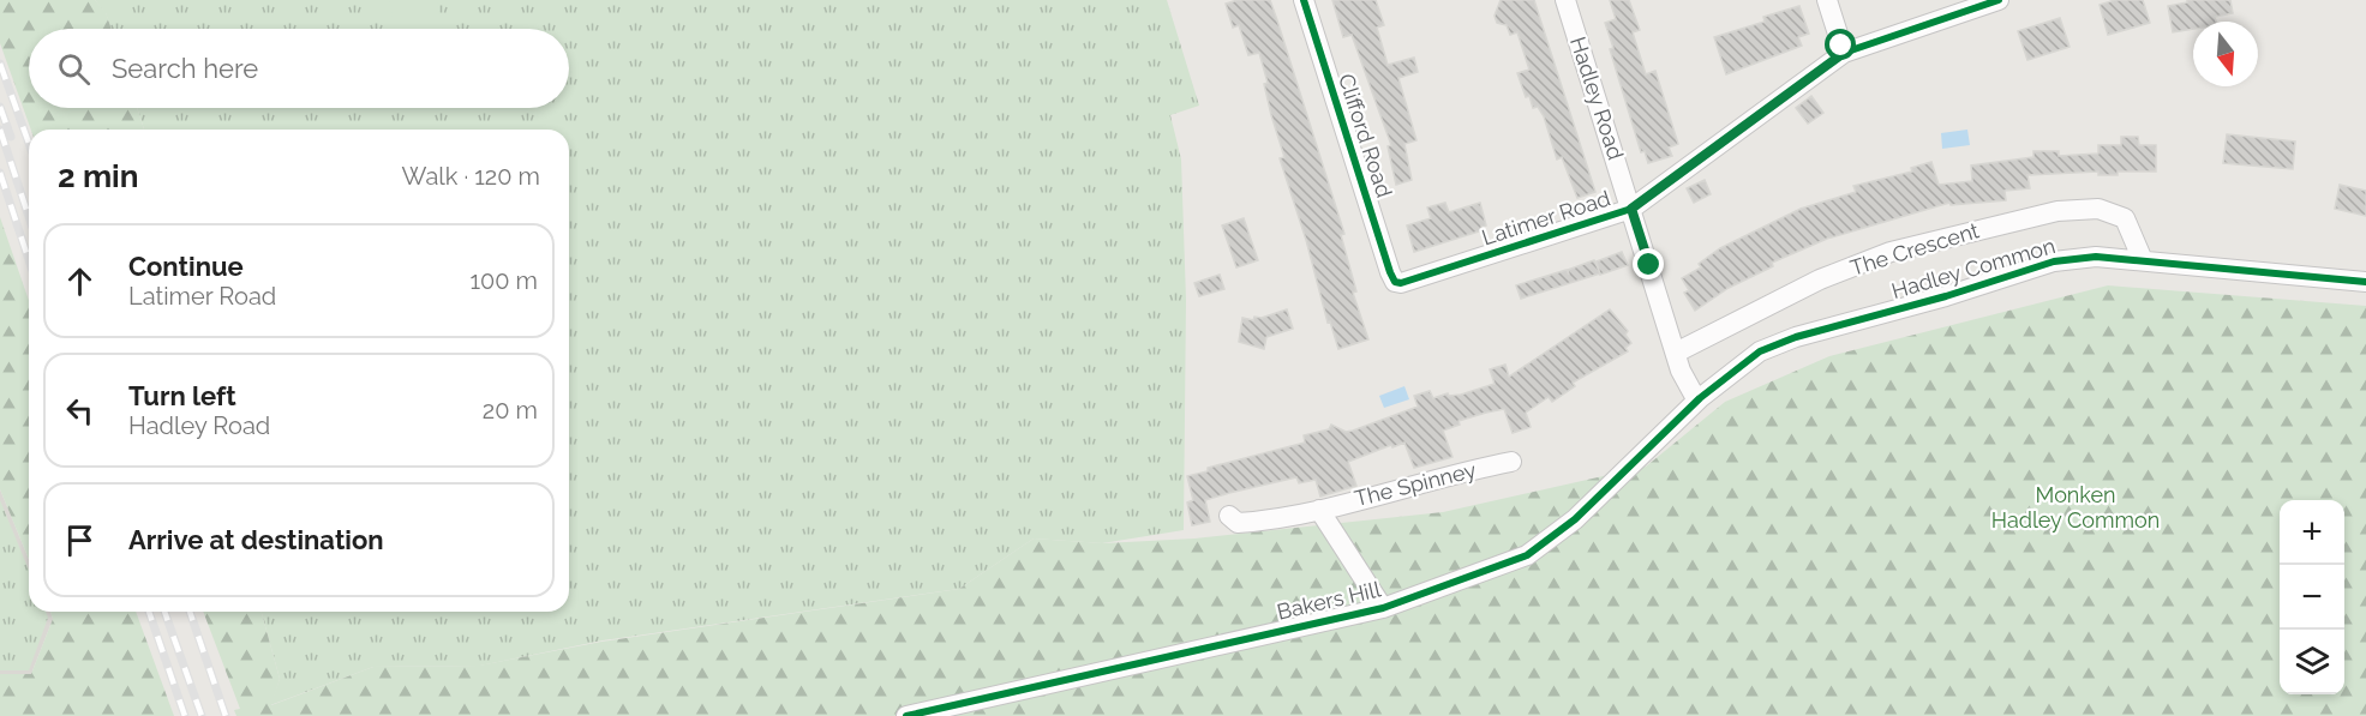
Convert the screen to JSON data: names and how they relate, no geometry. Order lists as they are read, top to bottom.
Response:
{
  "streets": {
    "street": [
      "Hadley Road",
      "Clifford Road",
      "Latimer Road",
      "The Crescent",
      "Hadley Common",
      "The Spinney",
      "Bakers Hill"
    ]
  },
  "crossings": [
    ["Hadley Road", "Latimer Road"],
    ["Hadley Road", "The Crescent"],
    ["Hadley Road", "Hadley Common"],
    ["Hadley Road", "Bakers Hill"],
    ["Clifford Road", "Latimer Road"],
    ["The Crescent", "Hadley Common"],
    ["Hadley Common", "Bakers Hill"],
    ["The Spinney", "Bakers Hill"]
  ],
  "parks": ["Monken Hadley Common"],
  "north": "bottom",
  "page": {
    "search": "Search here",
    "heading": ["2 min", "Walk · 120 m"],
    "list": [
      ["Continue", "Latimer Road", "100 m"],
      ["Turn left", "Hadley Road", "20 m"],
      "Arrive at destination"
    ],
    "map_buttons": ["+", "−"]
  }
}
